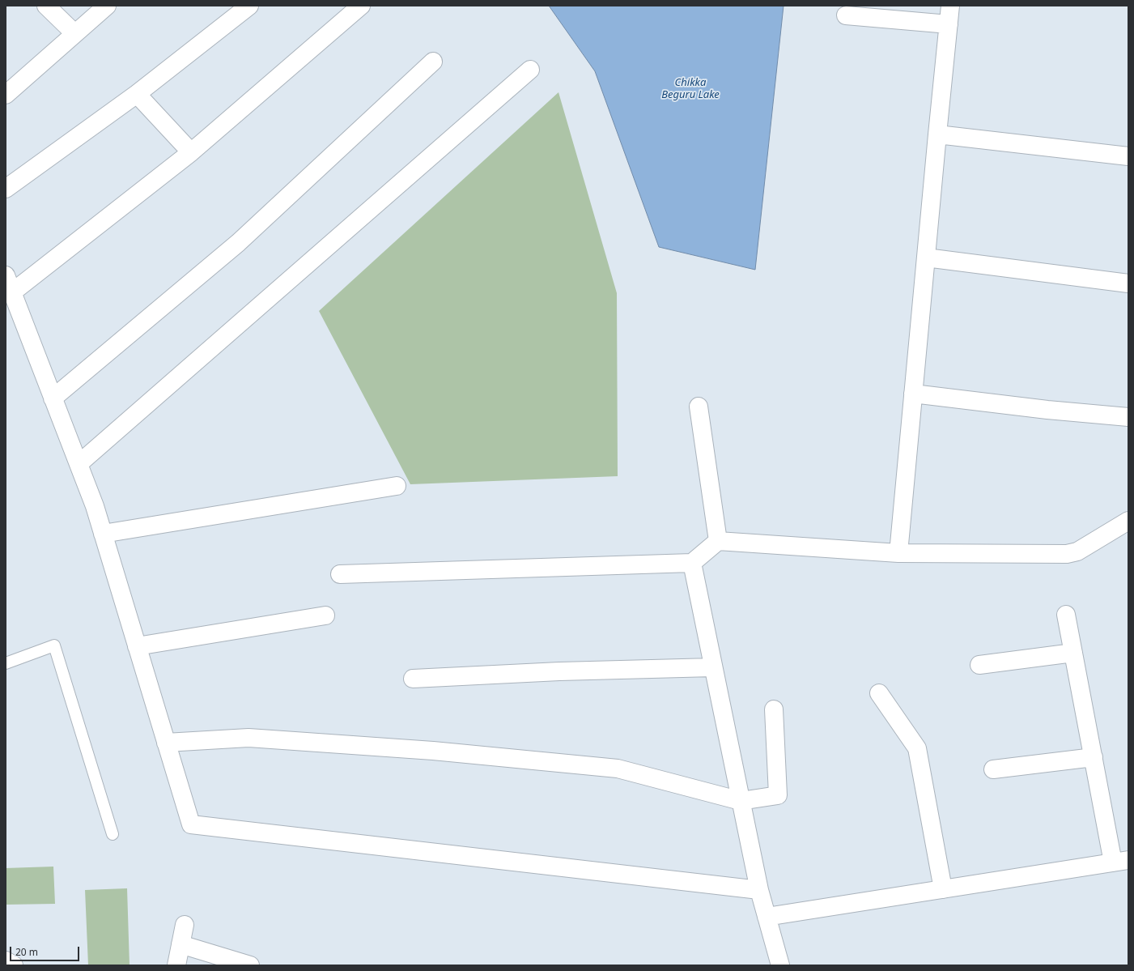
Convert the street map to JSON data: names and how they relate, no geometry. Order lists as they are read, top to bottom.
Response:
{
  "water": ["Chikka Beguru Lake"],
  "scale_bar": "20 m"
}
